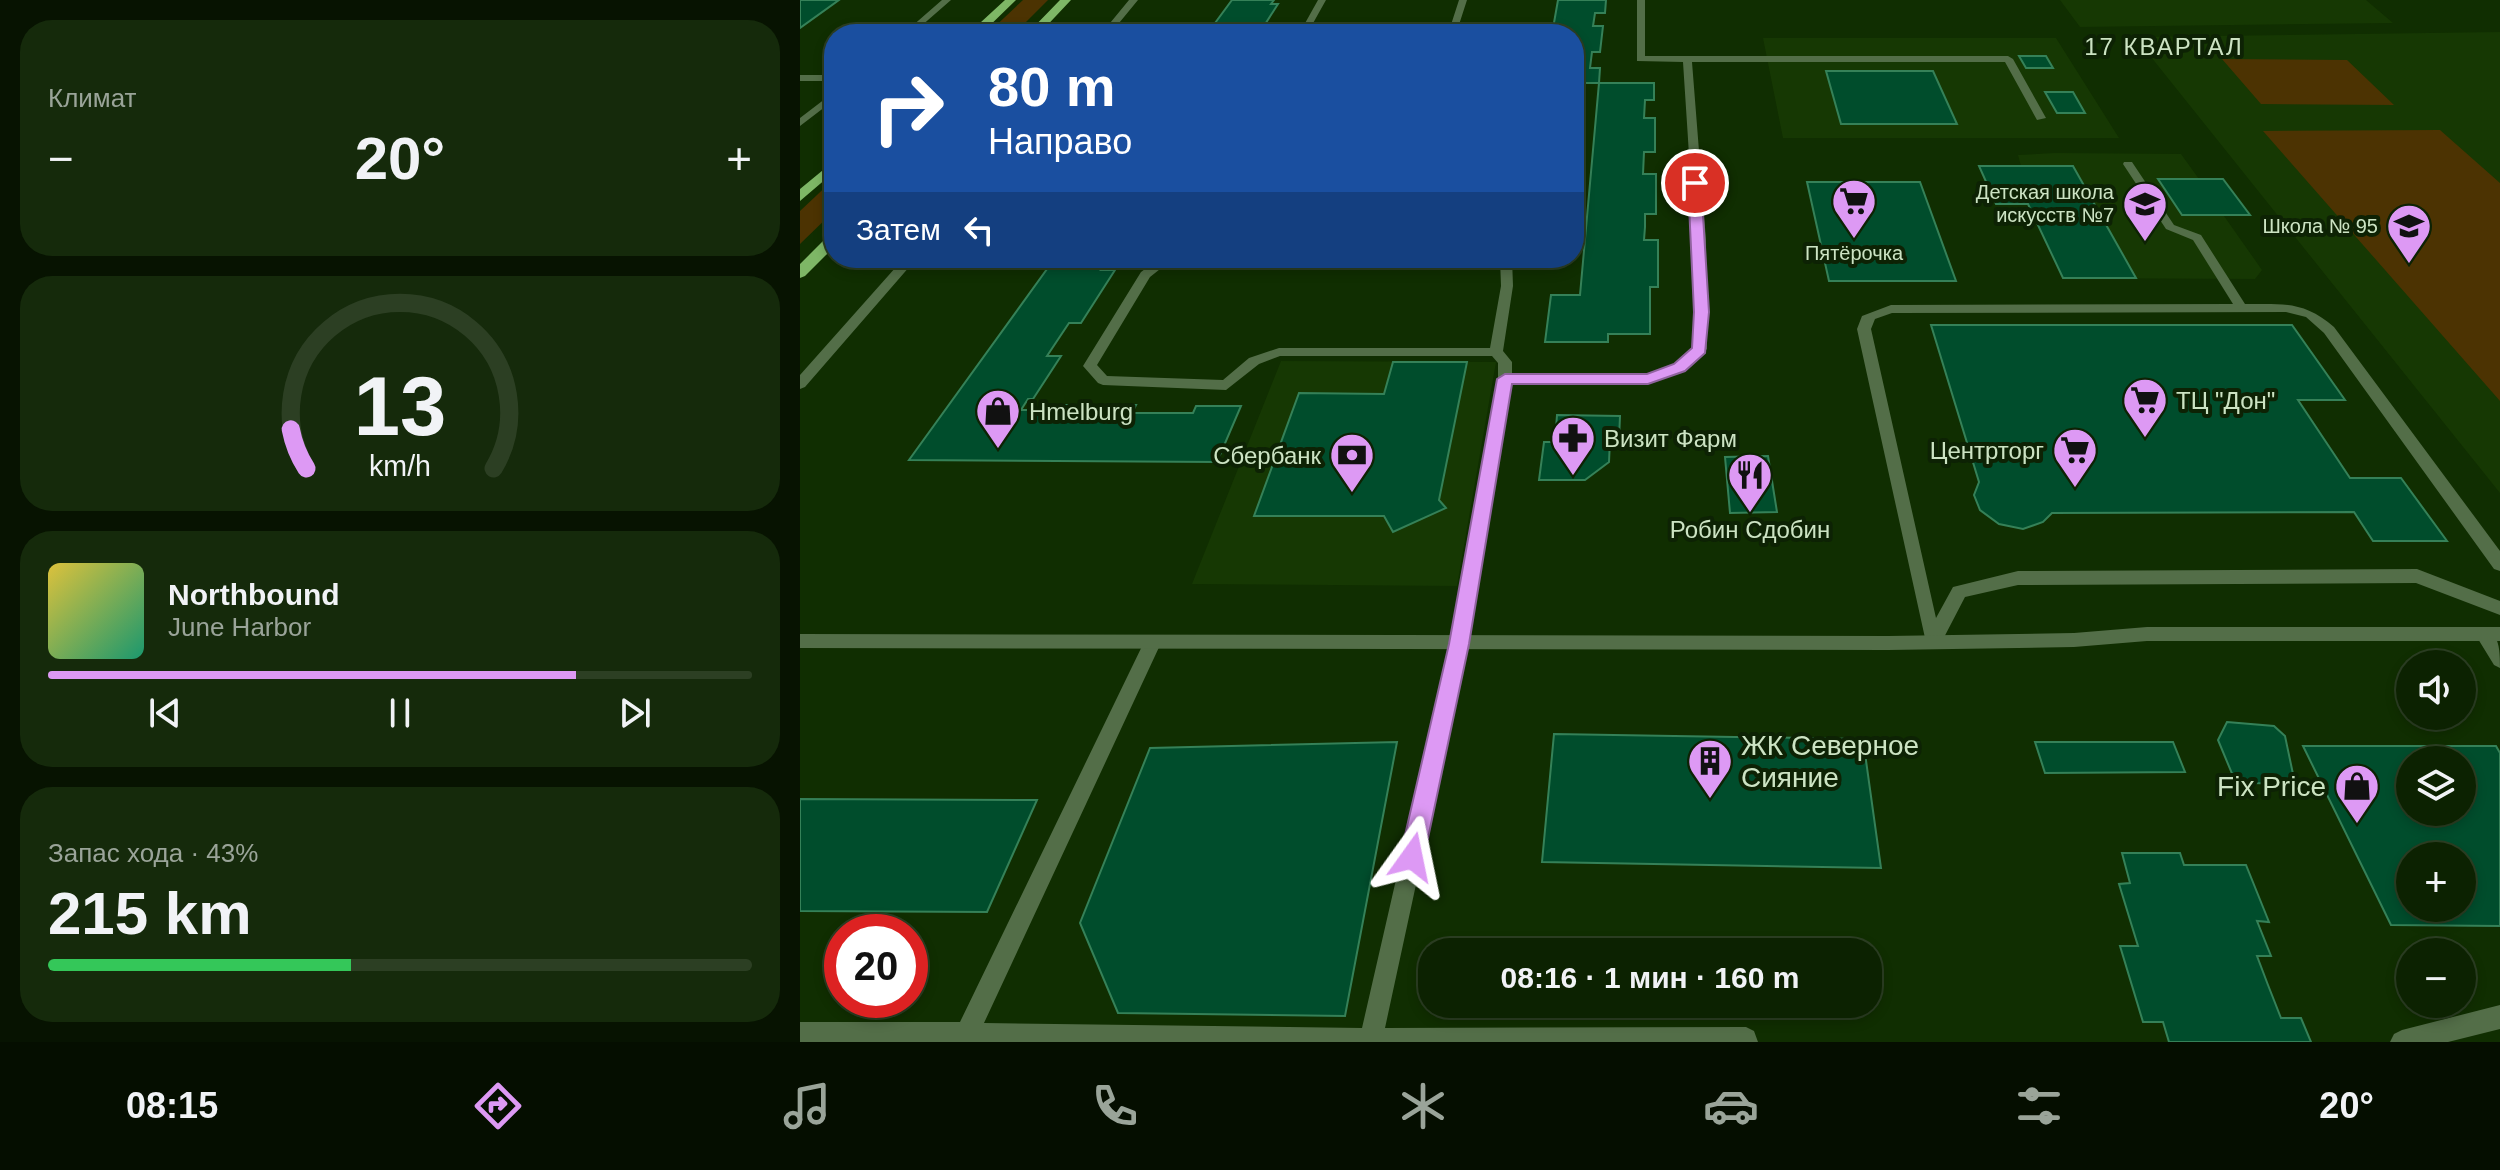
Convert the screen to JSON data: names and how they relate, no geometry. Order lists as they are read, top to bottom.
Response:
{
  "districts": ["17 КВАРТАЛ"],
  "places": {
    "supermarket": ["Пятёрочка", "ТЦ \"Дон\"", "Центрторг"],
    "school or university": ["Детская школа искусств №7", "Школа № 95"],
    "shop": ["Hmelburg", "Fix Price"],
    "pharmacy": ["Визит Фарм"],
    "bank": ["Сбербанк"],
    "restaurant": ["Робин Сдобин"],
    "building": ["ЖК Северное Сияние"]
  },
  "page": {
    "tile": [
      "Климат",
      ["Запас хода · 43%", "215 km"]
    ],
    "turn": ["80 m", "Направо"],
    "heat": ["−", "20°", "+"],
    "then": "Затем",
    "song": ["Northbound", "June Harbor"],
    "map_buttons": ["+", "−"],
    "limit": "20",
    "trip": "08:16 · 1 мин · 160 m",
    "tabs": ["08:15", "20°"],
    "gauge": ["13", "km/h"]
  }
}
